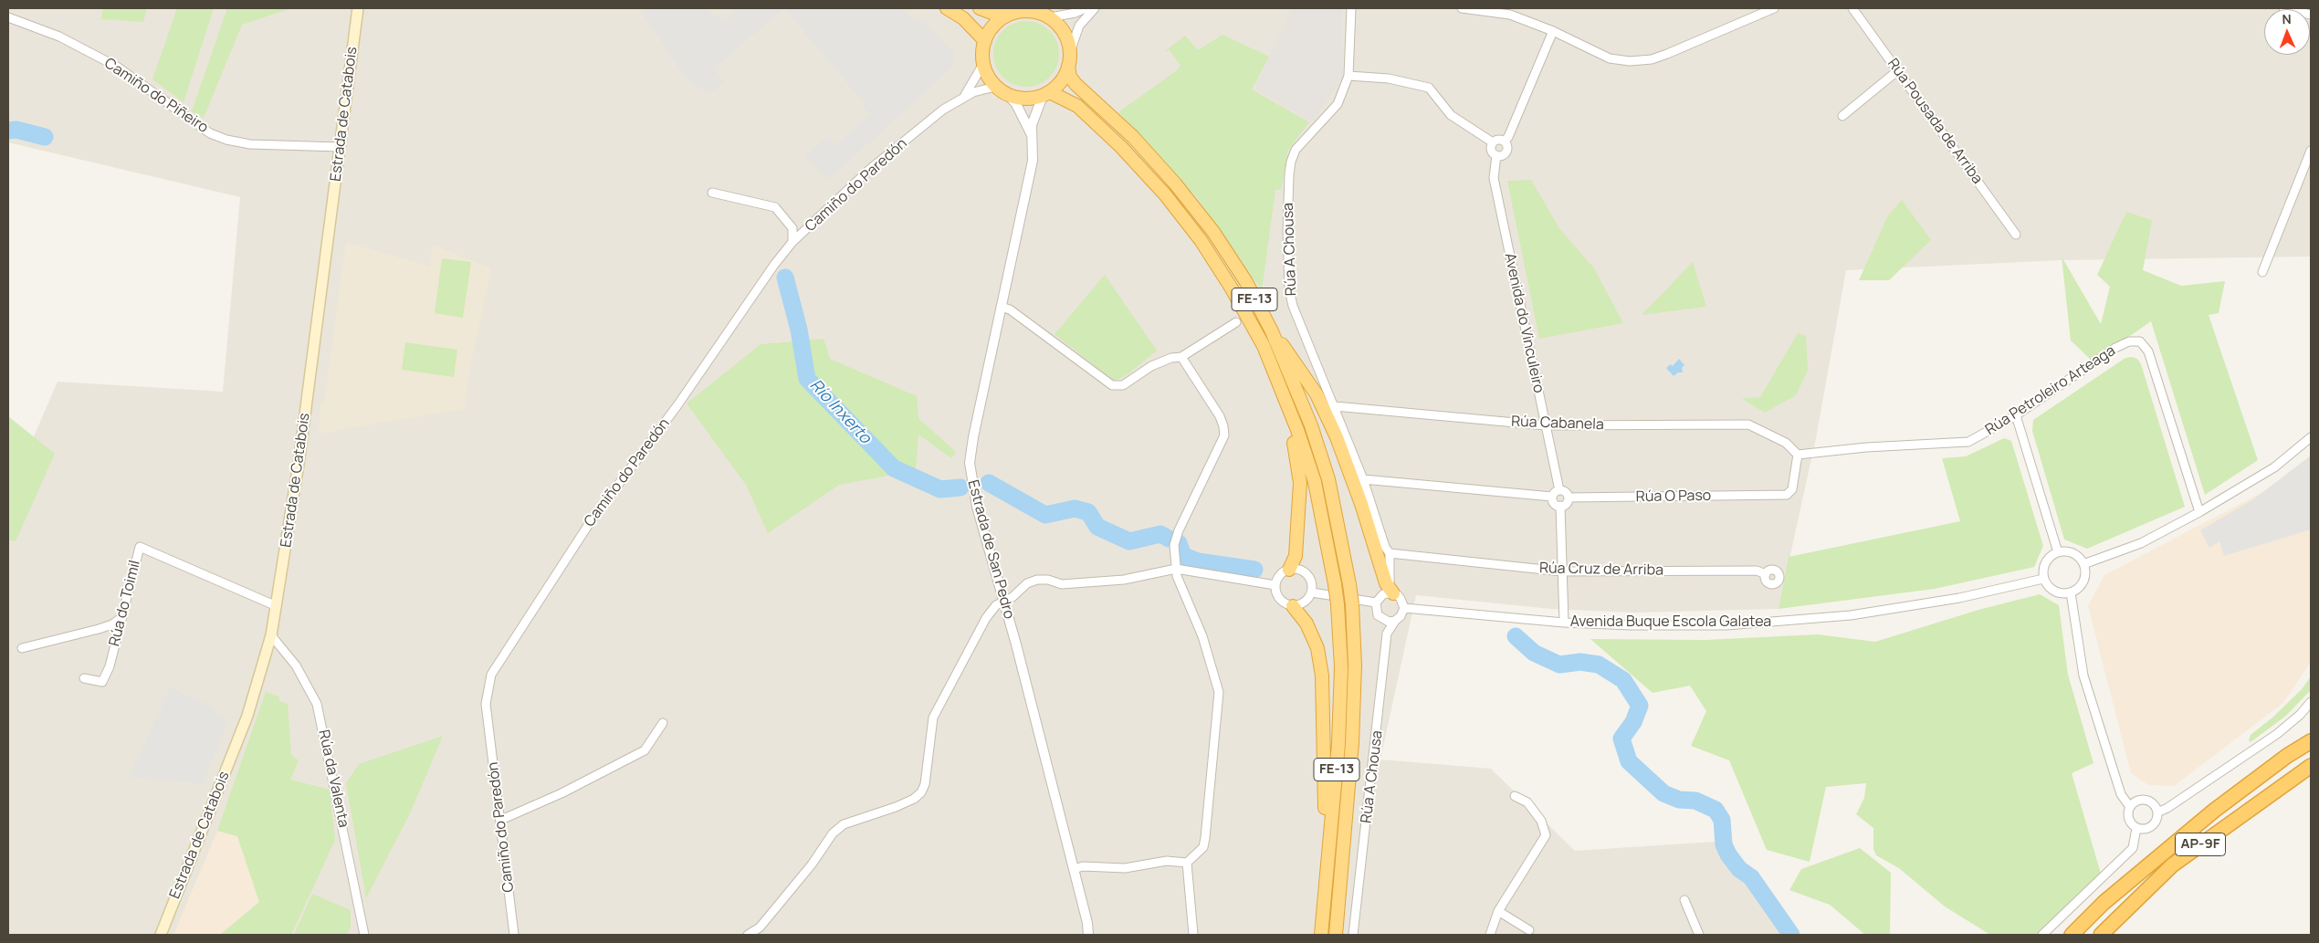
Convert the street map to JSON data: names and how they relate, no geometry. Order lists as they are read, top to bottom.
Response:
{
  "streets": {
    "highway": ["FE-13", "AP-9F"],
    "main road": ["Estrada de Catabois"],
    "street": [
      "Camiño do Piñeiro",
      "Rúa Pousada de Arriba",
      "Camiño do Paredón",
      "Rúa A Chousa",
      "Avenida do Vinculeiro",
      "Rúa Petroleiro Arteaga",
      "Rúa Cabanela",
      "Rúa O Paso",
      "Estrada de San Pedro",
      "Rúa Cruz de Arriba",
      "Rúa do Toimil",
      "Avenida Buque Escola Galatea",
      "Rúa da Valenta"
    ]
  },
  "crossings": [
    ["Camiño do Piñeiro", "Estrada de Catabois"],
    ["Estrada de Catabois", "Rúa do Toimil"],
    ["Estrada de Catabois", "Rúa da Valenta"],
    ["Rúa A Chousa", "Rúa Cabanela"],
    ["Rúa A Chousa", "Rúa Cruz de Arriba"],
    ["Rúa A Chousa", "Avenida Buque Escola Galatea"],
    ["Avenida do Vinculeiro", "Rúa Cabanela"],
    ["Avenida do Vinculeiro", "Rúa O Paso"],
    ["Rúa Petroleiro Arteaga", "Rúa Cabanela"],
    ["Rúa Petroleiro Arteaga", "Rúa O Paso"],
    ["Rúa Cabanela", "Rúa O Paso"]
  ],
  "water": ["Río Inxerto"],
  "north": "top"
}
